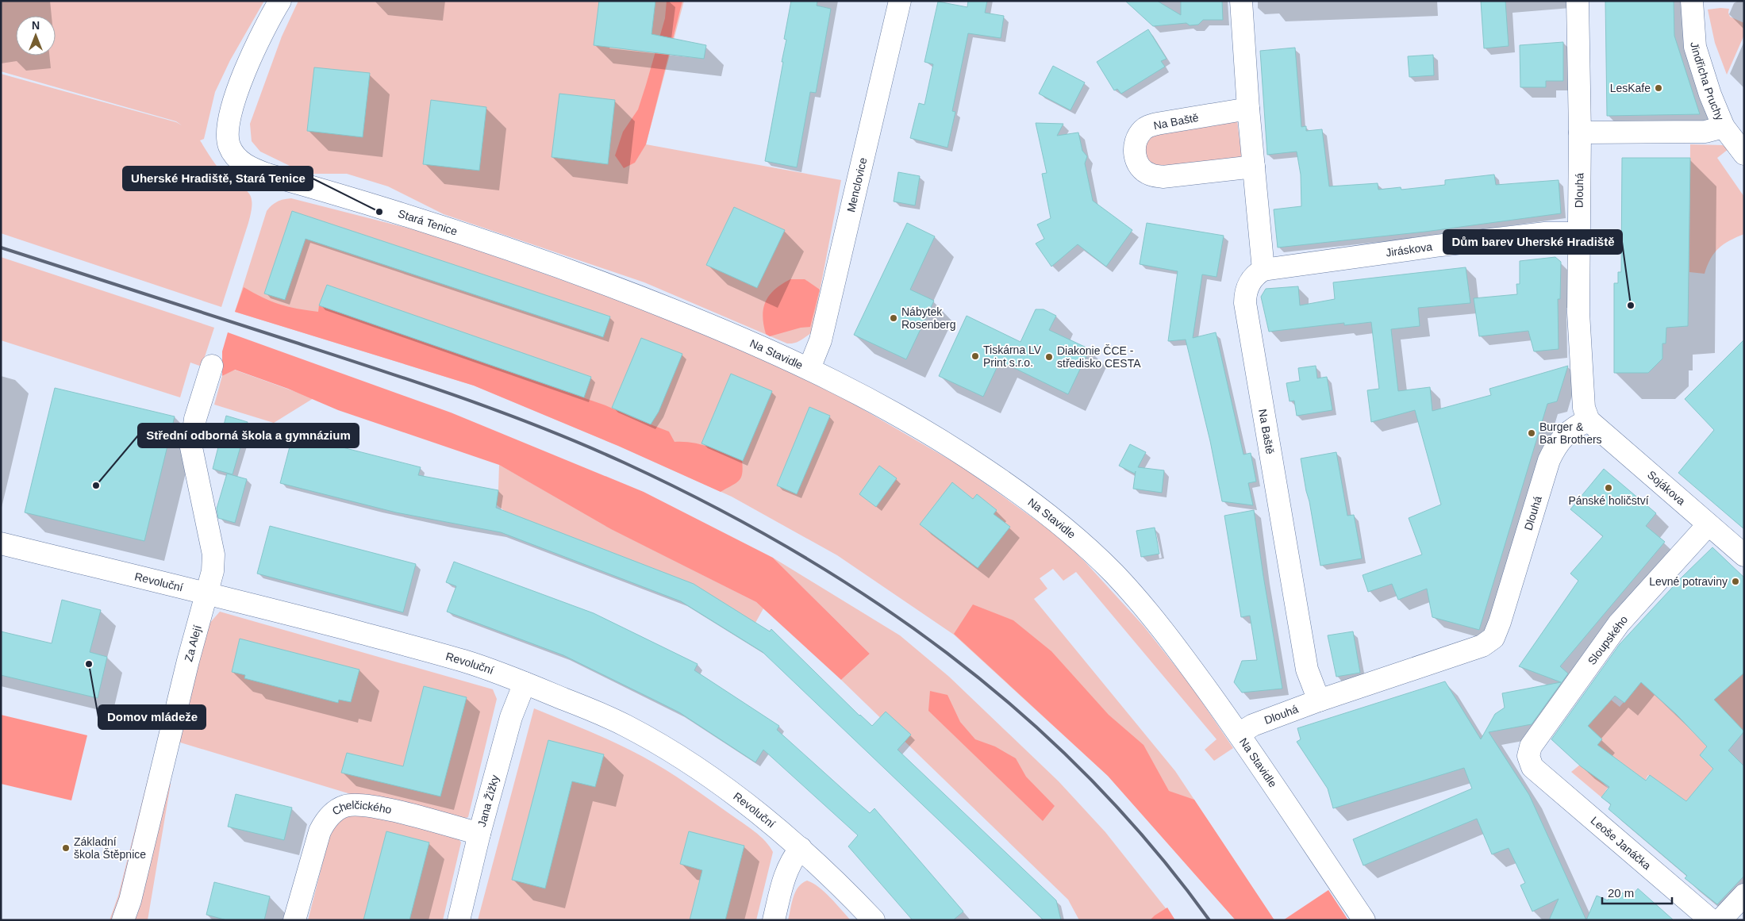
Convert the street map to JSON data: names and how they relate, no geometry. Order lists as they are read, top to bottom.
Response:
{
  "streets": {
    "street": [
      "Jindřicha Pruchy",
      "Na Baště",
      "Menclovice",
      "Dlouhá",
      "Stará Tenice",
      "Jiráskova",
      "Na Stavidle",
      "Sojákova",
      "Revoluční",
      "Sloupského",
      "Za Alejí",
      "Jana Žižky",
      "Chelčického",
      "Leoše Janáčka"
    ]
  },
  "crossings": [
    ["Na Baště", "Dlouhá"],
    ["Na Baště", "Jiráskova"],
    ["Menclovice", "Na Stavidle"],
    ["Dlouhá", "Jiráskova"],
    ["Dlouhá", "Na Stavidle"],
    ["Dlouhá", "Sojákova"],
    ["Stará Tenice", "Na Stavidle"],
    ["Sojákova", "Sloupského"],
    ["Revoluční", "Za Alejí"],
    ["Revoluční", "Jana Žižky"],
    ["Sloupského", "Leoše Janáčka"],
    ["Jana Žižky", "Chelčického"]
  ],
  "places": [
    "LesKafe",
    "Uherské Hradiště, Stará Tenice",
    "Dům barev Uherské Hradiště",
    "Nábytek Rosenberg",
    "Tiskárna LV Print s.r.o.",
    "Diakonie ČCE - středisko CESTA",
    "Burger & Bar Brothers",
    "Střední odborná škola a gymnázium",
    "Pánské holičství",
    "Levné potraviny",
    "Domov mládeže",
    "Základní škola Štěpnice"
  ],
  "scale_bar": "20 m",
  "north": "top"
}
